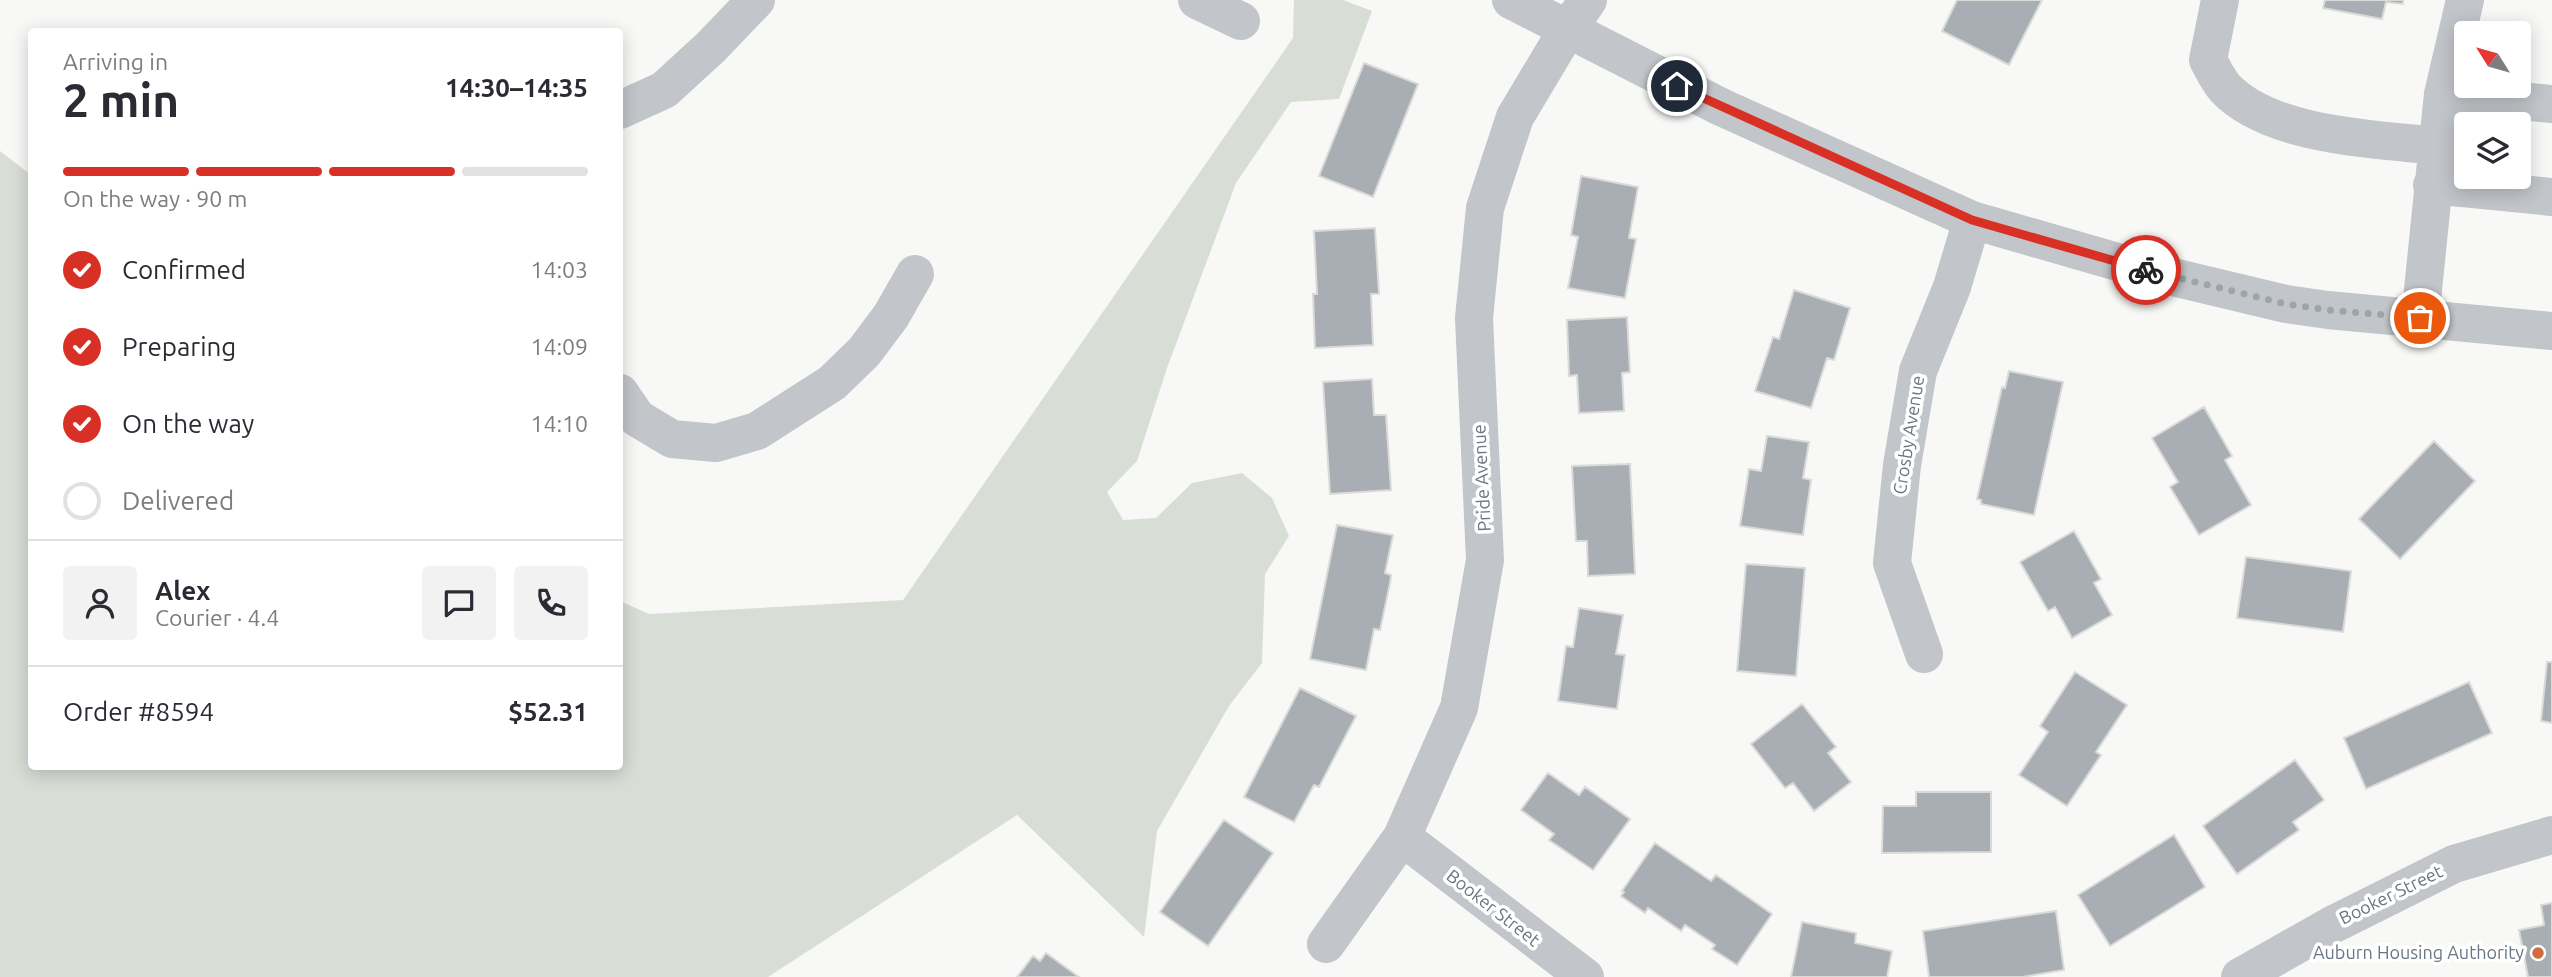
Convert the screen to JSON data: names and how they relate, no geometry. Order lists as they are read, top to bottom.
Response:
{
  "streets": {
    "street": ["Crosby Avenue", "Pride Avenue", "Booker Street"]
  },
  "crossings": [
    ["Pride Avenue", "Booker Street"]
  ],
  "places": ["Auburn Housing Authority"],
  "north": "top left",
  "page": {
    "heading": ["2 min", "Arriving in", "14:30–14:35"],
    "panel": [
      "Alex",
      "Courier · 4.4",
      "Order #8594",
      "$52.31"
    ],
    "bar": "On the way · 90 m",
    "list": [
      ["Confirmed", "14:03"],
      ["Preparing", "14:09"],
      ["On the way", "14:10"],
      "Delivered"
    ]
  }
}
